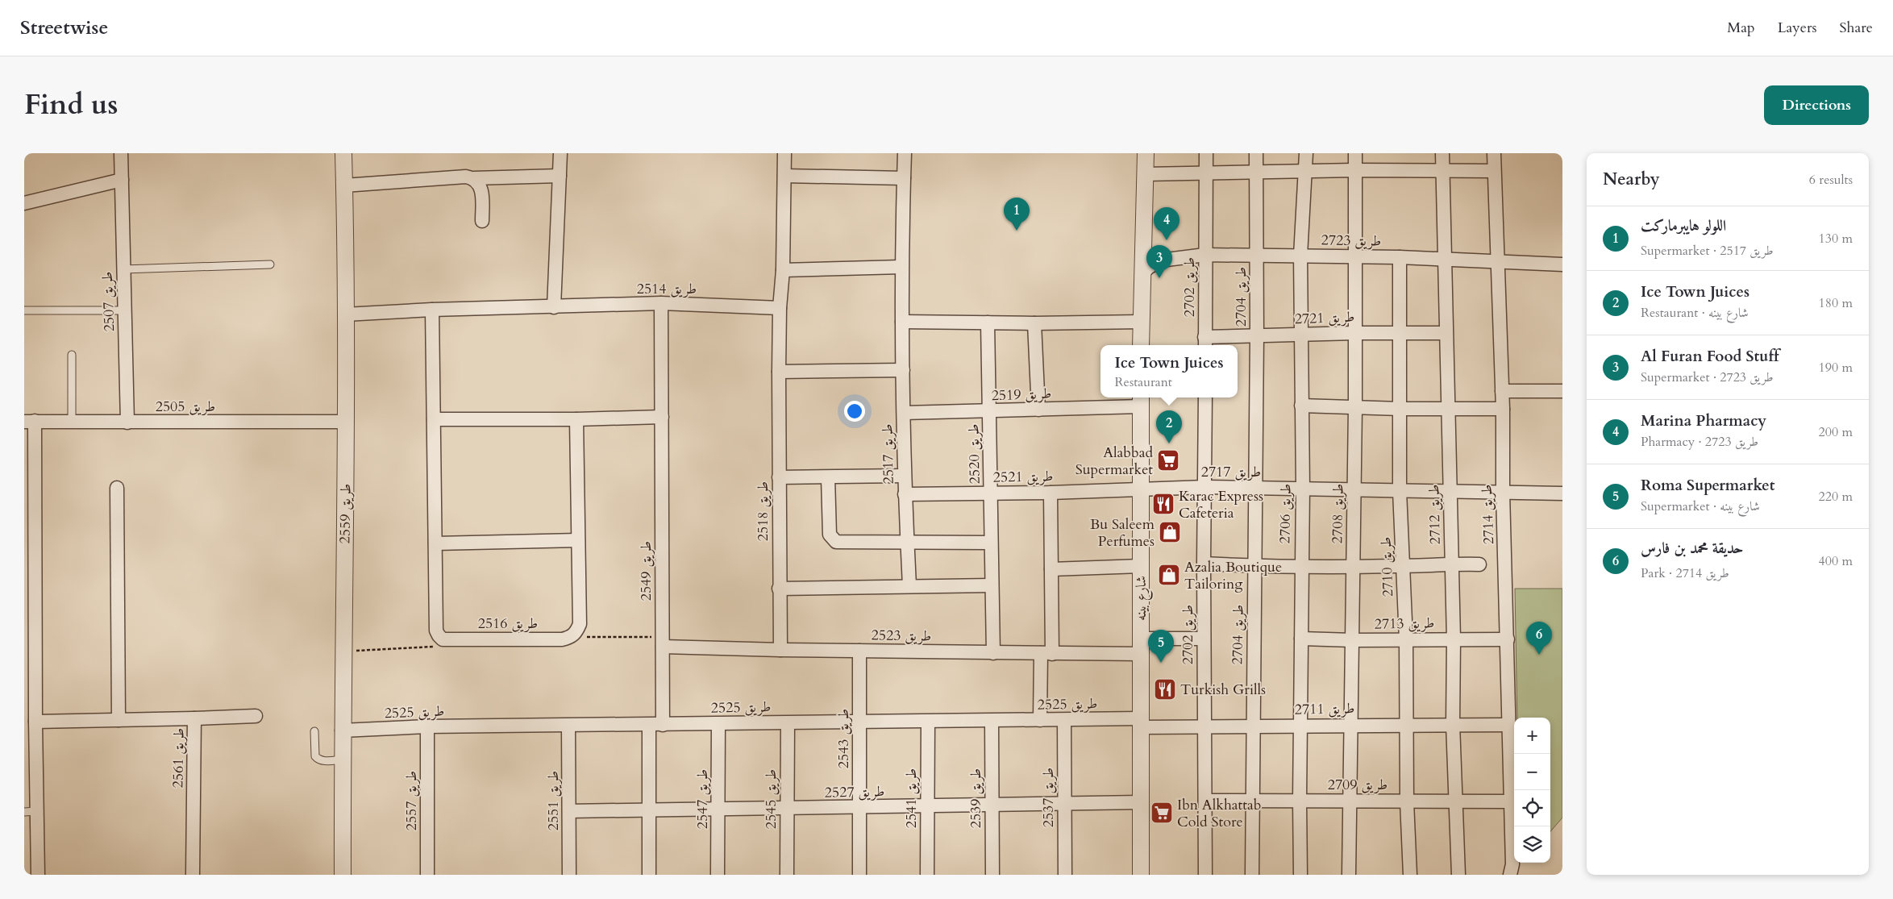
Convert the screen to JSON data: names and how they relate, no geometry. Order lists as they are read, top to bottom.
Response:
{
  "streets": {
    "street": [
      "طريق 2723",
      "طريق 2702",
      "طريق 2514",
      "طريق 2704",
      "طريق 2507",
      "طريق 2721",
      "طريق 2519",
      "طريق 2505",
      "طريق 2517",
      "طريق 2520",
      "طريق 2717",
      "طريق 2521",
      "طريق 2518",
      "طريق 2559",
      "طريق 2706",
      "طريق 2708",
      "طريق 2712",
      "طريق 2714",
      "طريق 2710",
      "طريق 2549",
      "شارع بينه",
      "طريق 2516",
      "طريق 2713",
      "طريق 2523",
      "طريق 2525",
      "طريق 2711",
      "طريق 2543",
      "طريق 2561",
      "طريق 2709",
      "طريق 2527",
      "طريق 2537",
      "طريق 2541",
      "طريق 2539",
      "طريق 2547",
      "طريق 2545",
      "طريق 2557",
      "طريق 2551"
    ]
  },
  "crossings": [
    ["طريق 2723", "طريق 2702"],
    ["طريق 2723", "طريق 2704"],
    ["طريق 2723", "طريق 2706"],
    ["طريق 2723", "طريق 2708"],
    ["طريق 2723", "طريق 2712"],
    ["طريق 2723", "طريق 2714"],
    ["طريق 2723", "طريق 2710"],
    ["طريق 2702", "طريق 2721"],
    ["طريق 2702", "طريق 2717"],
    ["طريق 2702", "طريق 2711"],
    ["طريق 2702", "طريق 2709"],
    ["طريق 2514", "طريق 2518"],
    ["طريق 2514", "طريق 2559"],
    ["طريق 2514", "طريق 2549"],
    ["طريق 2704", "طريق 2721"],
    ["طريق 2704", "طريق 2717"],
    ["طريق 2704", "طريق 2711"],
    ["طريق 2704", "طريق 2709"],
    ["طريق 2507", "طريق 2505"],
    ["طريق 2721", "طريق 2706"],
    ["طريق 2721", "طريق 2708"],
    ["طريق 2721", "طريق 2712"],
    ["طريق 2721", "طريق 2710"],
    ["طريق 2519", "طريق 2517"],
    ["طريق 2519", "طريق 2520"],
    ["طريق 2519", "شارع بينه"],
    ["طريق 2505", "طريق 2559"],
    ["طريق 2517", "طريق 2521"],
    ["طريق 2520", "طريق 2521"],
    ["طريق 2520", "طريق 2523"],
    ["طريق 2717", "طريق 2521"],
    ["طريق 2717", "طريق 2706"],
    ["طريق 2717", "طريق 2708"],
    ["طريق 2717", "طريق 2712"],
    ["طريق 2717", "طريق 2714"],
    ["طريق 2717", "طريق 2710"],
    ["طريق 2717", "شارع بينه"],
    ["طريق 2521", "شارع بينه"],
    ["طريق 2518", "طريق 2523"],
    ["طريق 2559", "طريق 2525"],
    ["طريق 2706", "طريق 2713"],
    ["طريق 2706", "طريق 2711"],
    ["طريق 2706", "طريق 2709"],
    ["طريق 2708", "طريق 2713"],
    ["طريق 2708", "طريق 2711"],
    ["طريق 2708", "طريق 2709"],
    ["طريق 2712", "طريق 2713"],
    ["طريق 2712", "طريق 2711"],
    ["طريق 2712", "طريق 2709"],
    ["طريق 2714", "طريق 2713"],
    ["طريق 2714", "طريق 2711"],
    ["طريق 2714", "طريق 2709"],
    ["طريق 2710", "طريق 2713"],
    ["طريق 2710", "طريق 2711"],
    ["طريق 2710", "طريق 2709"],
    ["طريق 2549", "طريق 2523"],
    ["طريق 2549", "طريق 2525"],
    ["شارع بينه", "طريق 2523"],
    ["شارع بينه", "طريق 2525"],
    ["شارع بينه", "طريق 2711"],
    ["شارع بينه", "طريق 2527"],
    ["طريق 2523", "طريق 2543"],
    ["طريق 2525", "طريق 2711"],
    ["طريق 2525", "طريق 2543"],
    ["طريق 2525", "طريق 2537"],
    ["طريق 2525", "طريق 2541"],
    ["طريق 2525", "طريق 2539"],
    ["طريق 2525", "طريق 2547"],
    ["طريق 2525", "طريق 2545"],
    ["طريق 2525", "طريق 2557"],
    ["طريق 2525", "طريق 2551"],
    ["طريق 2543", "طريق 2527"],
    ["طريق 2527", "طريق 2537"],
    ["طريق 2527", "طريق 2541"],
    ["طريق 2527", "طريق 2539"],
    ["طريق 2527", "طريق 2547"],
    ["طريق 2527", "طريق 2545"],
    ["طريق 2527", "طريق 2551"]
  ],
  "places": {
    "supermarket": ["Alabbad Supermarket", "Ibn Alkhattab Cold Store"],
    "restaurant": ["Karac Express Cafeteria", "Turkish Grills"],
    "shop": ["Bu Saleem Perfumes", "Azalia Boutique Tailoring"]
  },
  "page": {
    "header": "Streetwise",
    "nav": ["Map", "Layers", "Share"],
    "title": "Find us",
    "buttons": "Directions",
    "heading": ["Nearby", "6 results"],
    "pins": [
      "1",
      "4",
      "3",
      "2",
      "6",
      "5"
    ],
    "list": [
      {
        "mark": "1",
        "name": "اللولو هايبرماركت",
        "note": "Supermarket · طريق 2517",
        "value": "130 m"
      },
      {
        "mark": "2",
        "name": "Ice Town Juices",
        "note": "Restaurant · شارع بينه",
        "value": "180 m"
      },
      {
        "mark": "3",
        "name": "Al Furan Food Stuff",
        "note": "Supermarket · طريق 2723",
        "value": "190 m"
      },
      {
        "mark": "4",
        "name": "Marina Pharmacy",
        "note": "Pharmacy · طريق 2723",
        "value": "200 m"
      },
      {
        "mark": "5",
        "name": "Roma Supermarket",
        "note": "Supermarket · شارع بينه",
        "value": "220 m"
      },
      {
        "mark": "6",
        "name": "حديقة محمد بن فارس",
        "note": "Park · طريق 2714",
        "value": "400 m"
      }
    ],
    "popup": ["Ice Town Juices", "Restaurant"],
    "map_buttons": ["+", "−"]
  }
}
